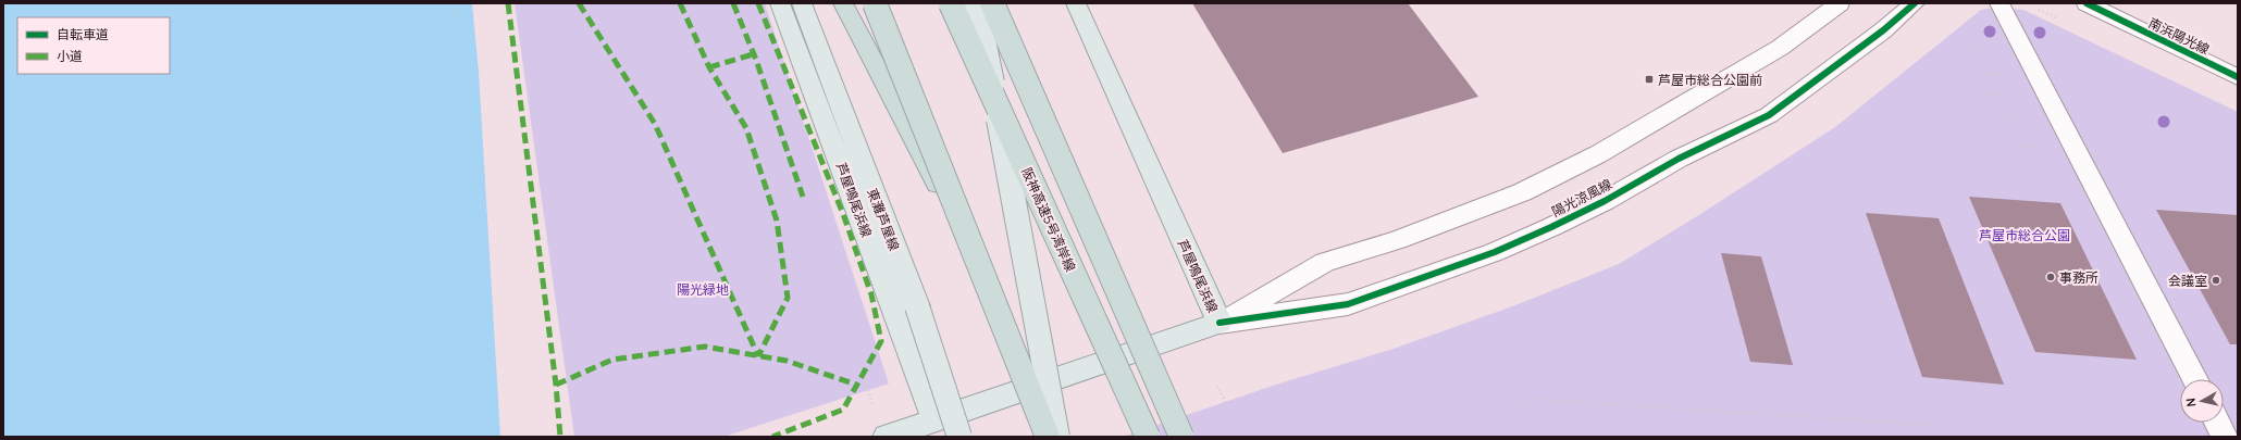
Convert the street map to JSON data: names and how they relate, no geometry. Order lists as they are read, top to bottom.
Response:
{
  "streets": {
    "highway": ["阪神高速5号湾岸線"],
    "main road": ["芦屋鳴尾浜線", "東灘芦屋線"],
    "street": ["南浜陽光線", "陽光涼風線"]
  },
  "crossings": [
    ["陽光涼風線", "芦屋鳴尾浜線"]
  ],
  "parks": ["芦屋市総合公園", "陽光緑地"],
  "places": {
    "transit": ["芦屋市総合公園前"],
    "other": ["事務所", "会議室"]
  },
  "legend": ["自転車道", "小道"],
  "north": "left"
}
